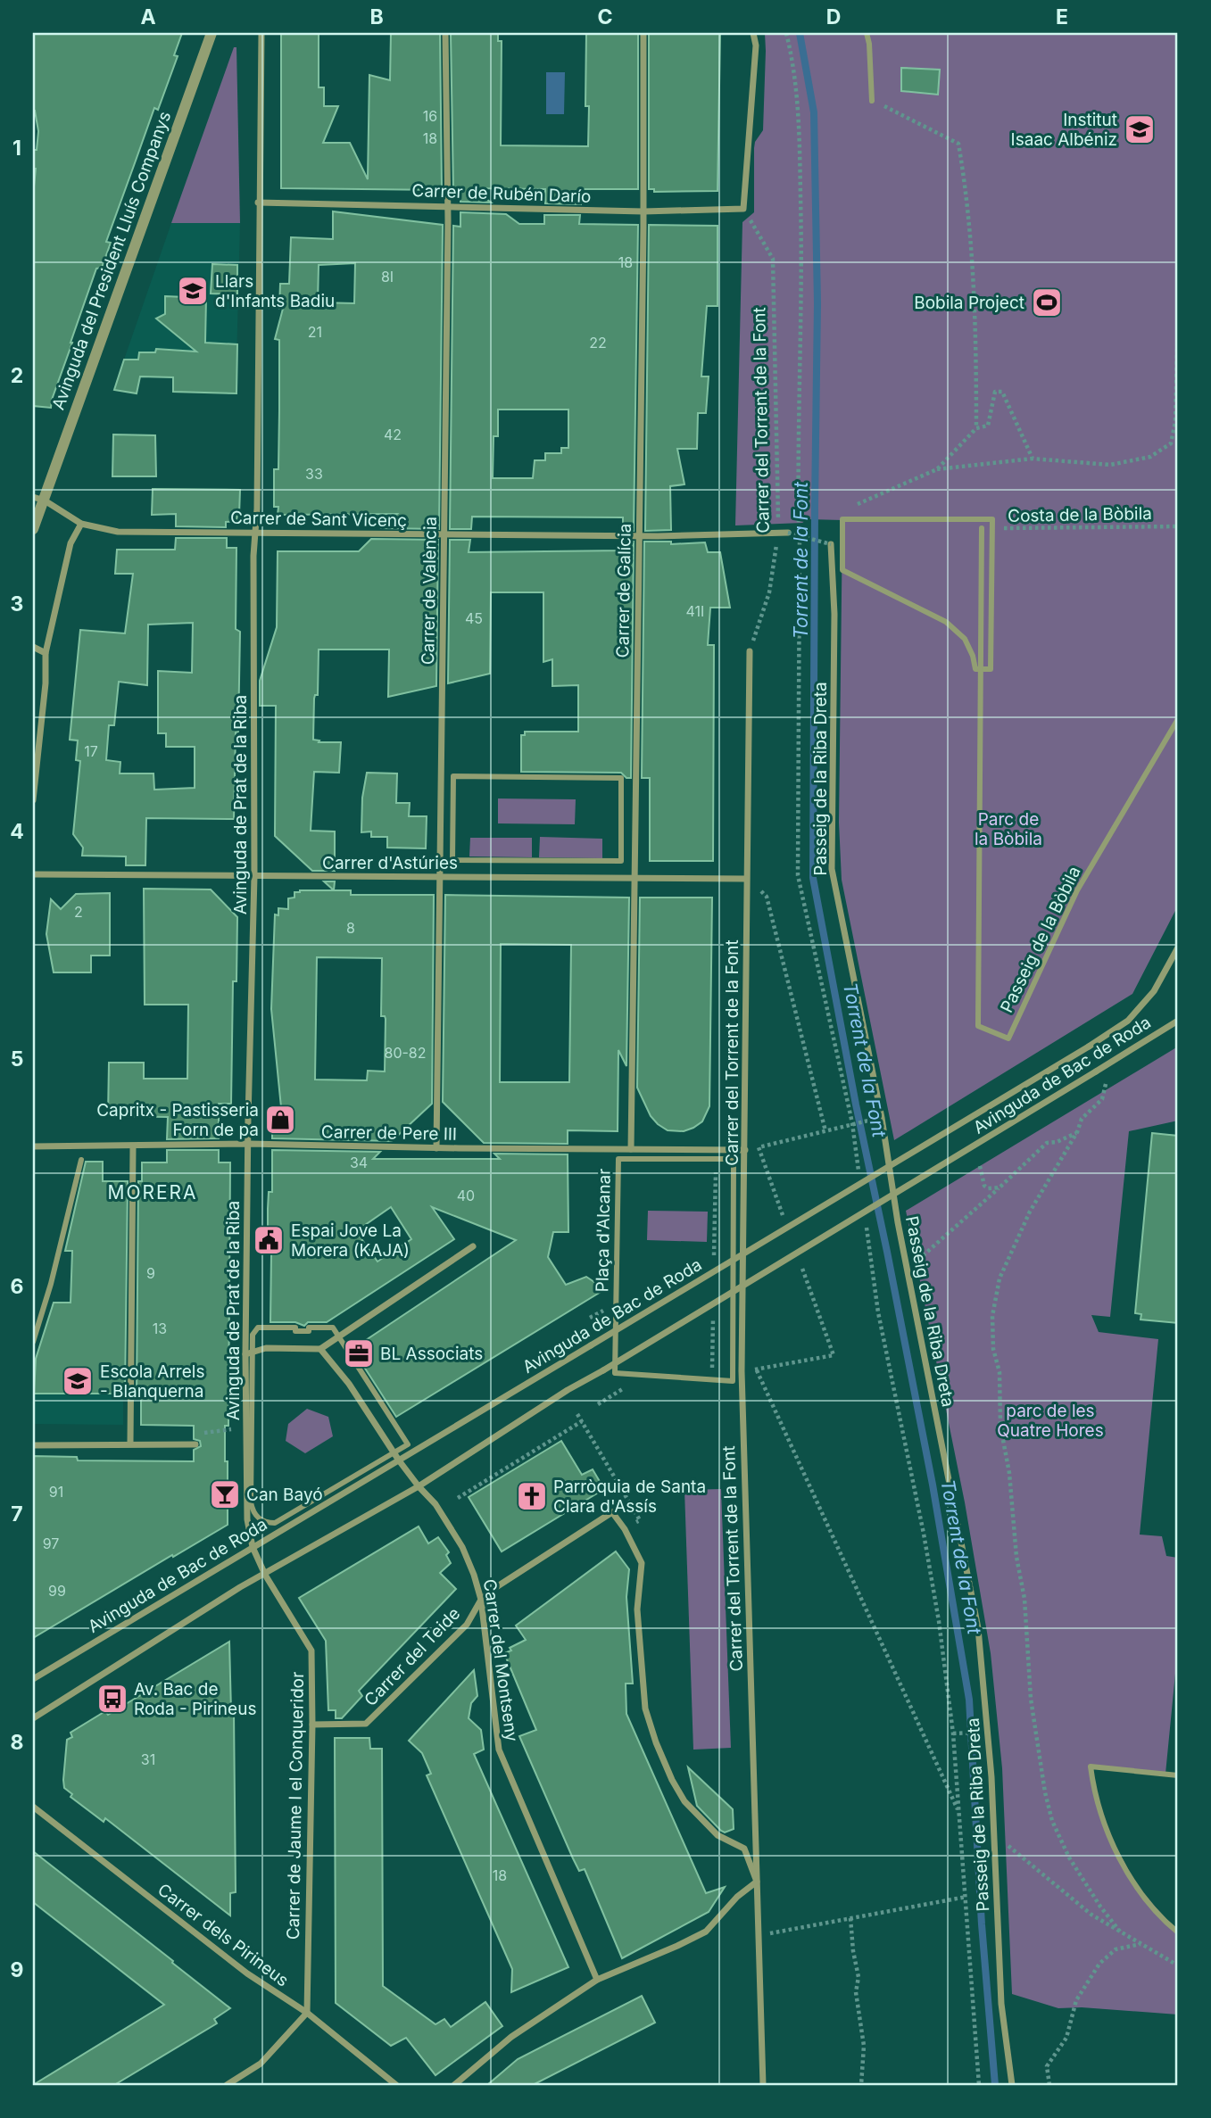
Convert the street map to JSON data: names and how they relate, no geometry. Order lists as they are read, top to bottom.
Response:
{
  "streets": {
    "street": [
      "Carrer de Rubén Darío",
      "Avinguda del President Lluís Companys",
      "Carrer del Torrent de la Font",
      "Carrer de Sant Vicenç",
      "Carrer de València",
      "Carrer de Galícia",
      "Passeig de la Riba Dreta",
      "Avinguda de Prat de la Riba",
      "Carrer d'Astúries",
      "Passeig de la Bòbila",
      "Avinguda de Bac de Roda",
      "Carrer de Pere III",
      "Plaça d'Alcanar",
      "Carrer del Teide",
      "Carrer del Montseny",
      "Carrer de Jaume I el Conqueridor",
      "Carrer dels Pirineus"
    ],
    "path": ["Costa de la Bòbila"]
  },
  "crossings": [
    ["Carrer de Rubén Darío", "Carrer del Torrent de la Font"],
    ["Carrer de Rubén Darío", "Carrer de València"],
    ["Carrer de Rubén Darío", "Carrer de Galícia"],
    ["Carrer de Rubén Darío", "Avinguda de Prat de la Riba"],
    ["Avinguda del President Lluís Companys", "Carrer de Sant Vicenç"],
    ["Carrer del Torrent de la Font", "Carrer de Sant Vicenç"],
    ["Carrer del Torrent de la Font", "Carrer d'Astúries"],
    ["Carrer del Torrent de la Font", "Carrer de Pere III"],
    ["Carrer del Torrent de la Font", "Carrer del Teide"],
    ["Carrer de Sant Vicenç", "Carrer de València"],
    ["Carrer de Sant Vicenç", "Carrer de Galícia"],
    ["Carrer de Sant Vicenç", "Avinguda de Prat de la Riba"],
    ["Carrer de València", "Carrer d'Astúries"],
    ["Carrer de València", "Carrer de Pere III"],
    ["Carrer de Galícia", "Carrer d'Astúries"],
    ["Carrer de Galícia", "Carrer de Pere III"],
    ["Avinguda de Prat de la Riba", "Carrer d'Astúries"],
    ["Avinguda de Prat de la Riba", "Avinguda de Bac de Roda"],
    ["Avinguda de Prat de la Riba", "Carrer de Pere III"],
    ["Avinguda de Prat de la Riba", "Carrer de Jaume I el Conqueridor"],
    ["Avinguda de Bac de Roda", "Carrer del Montseny"],
    ["Avinguda de Bac de Roda", "Carrer de Jaume I el Conqueridor"],
    ["Carrer del Teide", "Carrer del Montseny"],
    ["Carrer del Teide", "Carrer de Jaume I el Conqueridor"],
    ["Carrer de Jaume I el Conqueridor", "Carrer dels Pirineus"]
  ],
  "districts": ["MORERA"],
  "water": ["Torrent de la Font"],
  "parks": ["Parc de la Bòbila", "parc de les Quatre Hores"],
  "places": {
    "school or university": ["Institut Isaac Albéniz", "Llars d'Infants Badiu", "Escola Arrels - Blanquerna"],
    "sports": ["Bobila Project"],
    "shop": ["Capritx - Pastisseria Forn de pa"],
    "public building": ["Espai Jove La Morera (KAJA)"],
    "office": ["BL Associats"],
    "bar": ["Can Bayó"],
    "church": ["Parròquia de Santa Clara d'Assís"],
    "bus stop": ["Av. Bac de Roda - Pirineus"]
  },
  "house_numbers": [
    "16",
    "18",
    "18",
    "8I",
    "21",
    "22",
    "42",
    "33",
    "41I",
    "45",
    "17",
    "2",
    "8",
    "80-82",
    "34",
    "40",
    "9",
    "13",
    "91",
    "97",
    "99",
    "31",
    "18"
  ],
  "grid": {
    "columns": [
      "A",
      "B",
      "C",
      "D",
      "E"
    ],
    "rows": [
      "1",
      "2",
      "3",
      "4",
      "5",
      "6",
      "7",
      "8",
      "9"
    ]
  }
}
